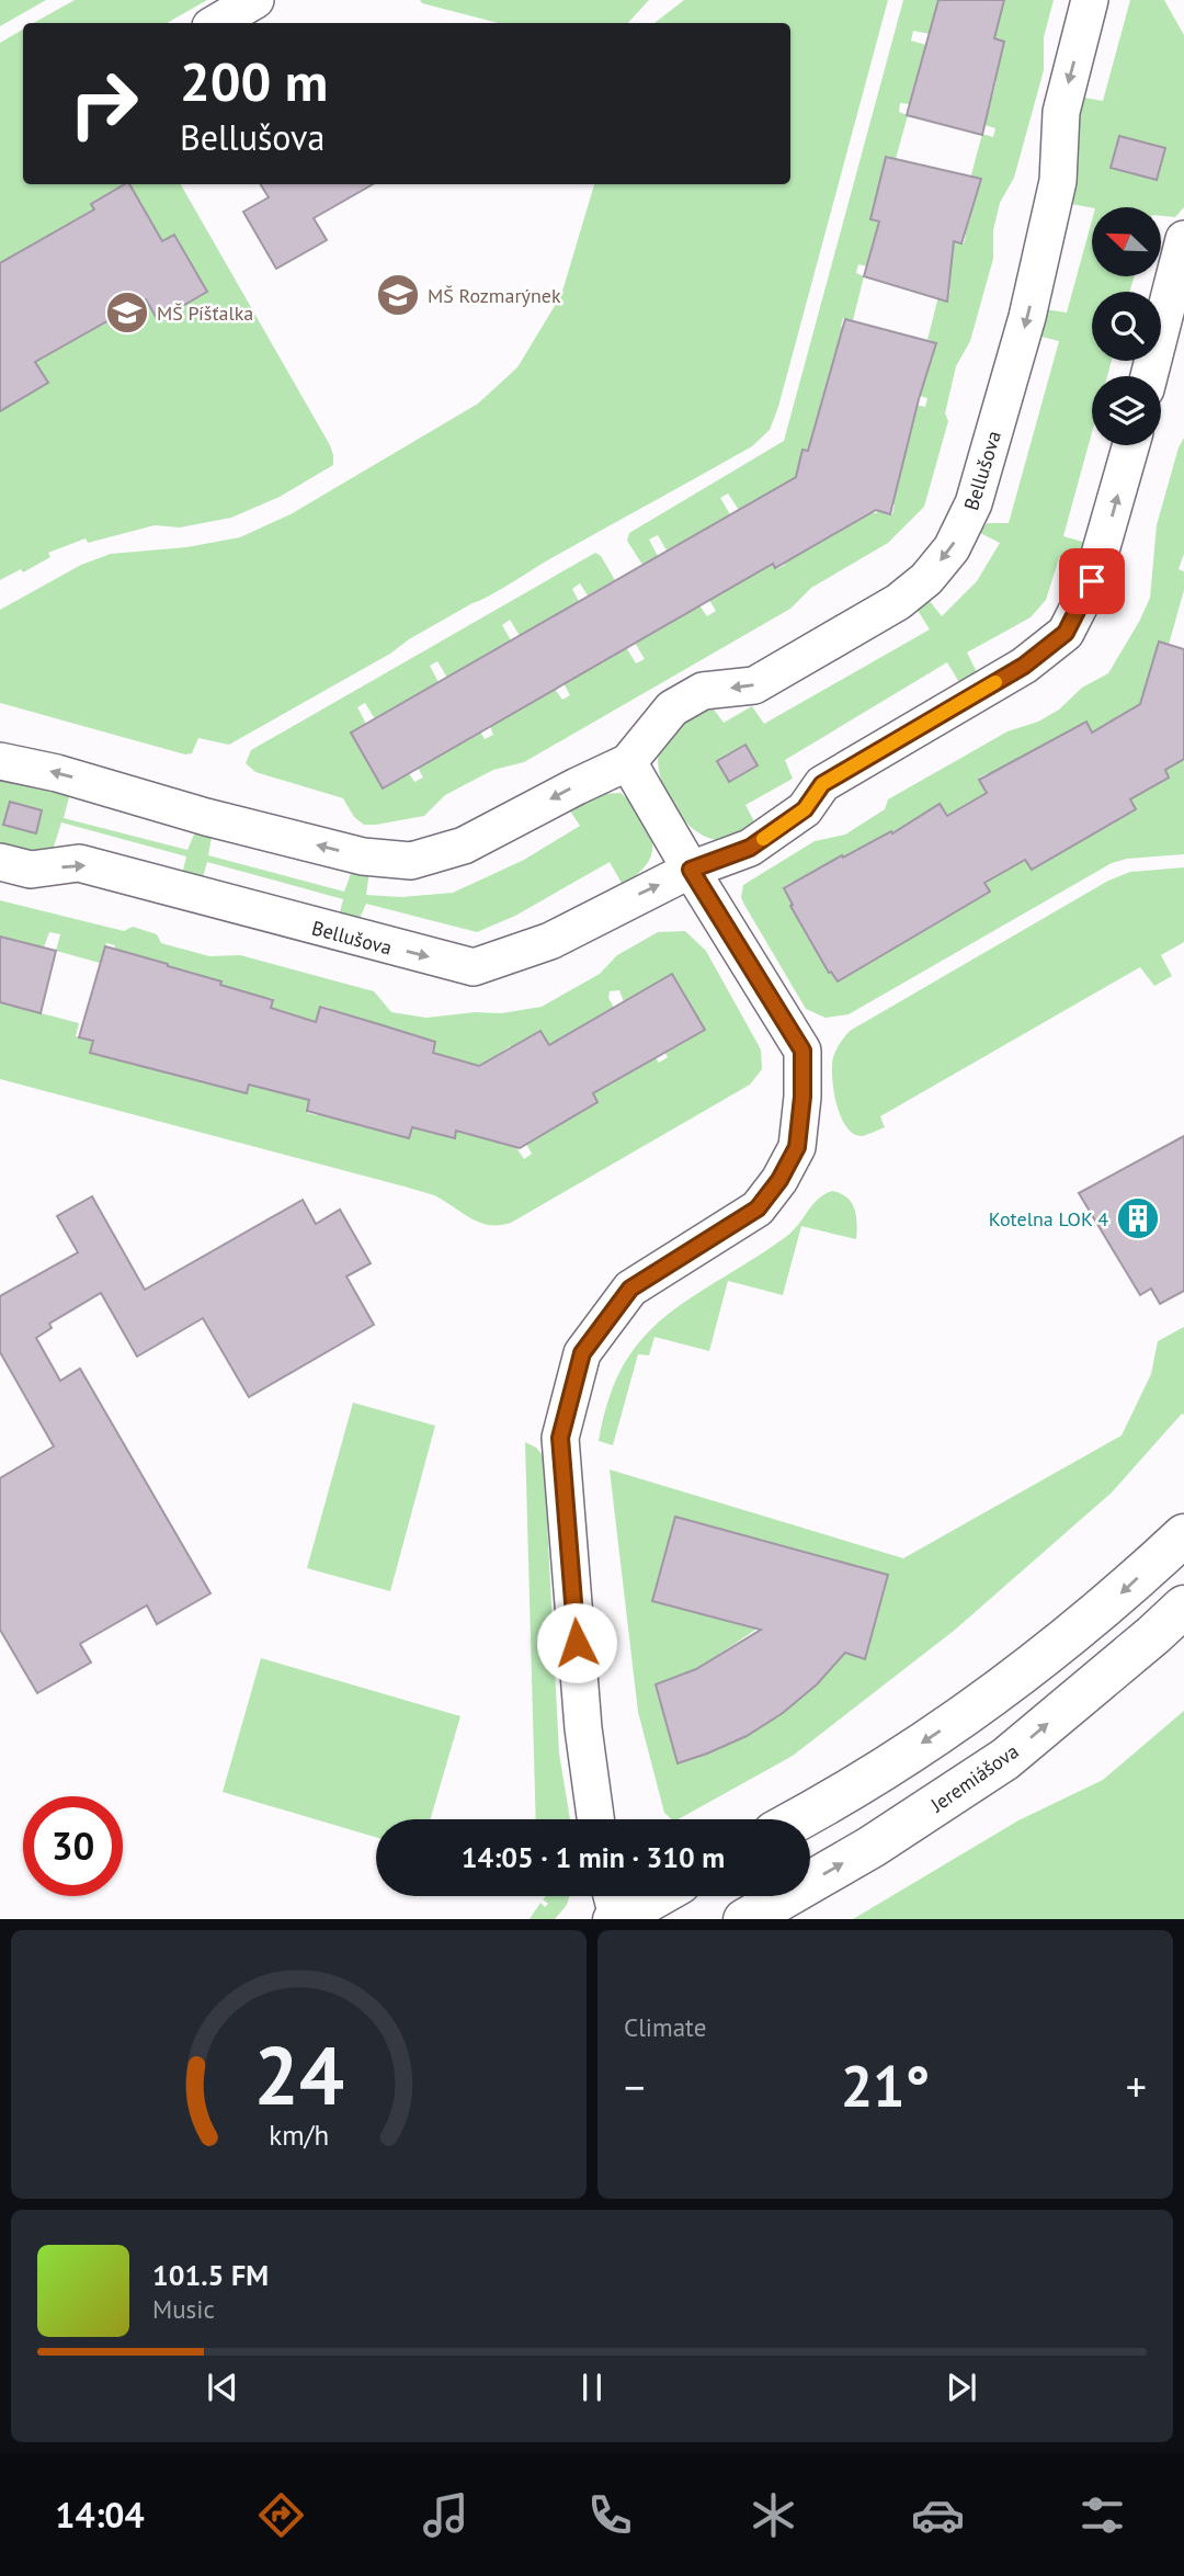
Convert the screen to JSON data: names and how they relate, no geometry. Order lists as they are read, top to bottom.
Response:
{
  "streets": {
    "main road": ["Jeremiášova"],
    "street": ["Bellušova"]
  },
  "places": {
    "school or university": ["MŠ Rozmarýnek", "MŠ Píšťalka"],
    "building": ["Kotelna LOK 4"]
  },
  "north": "top left",
  "page": {
    "turn": ["200 m", "Bellušova"],
    "limit": "30",
    "trip": "14:05 · 1 min · 310 m",
    "tile": "Climate",
    "heat": ["−", "21°", "+"],
    "song": ["101.5 FM", "Music"],
    "tabs": "14:04",
    "gauge": ["24", "km/h"]
  }
}
